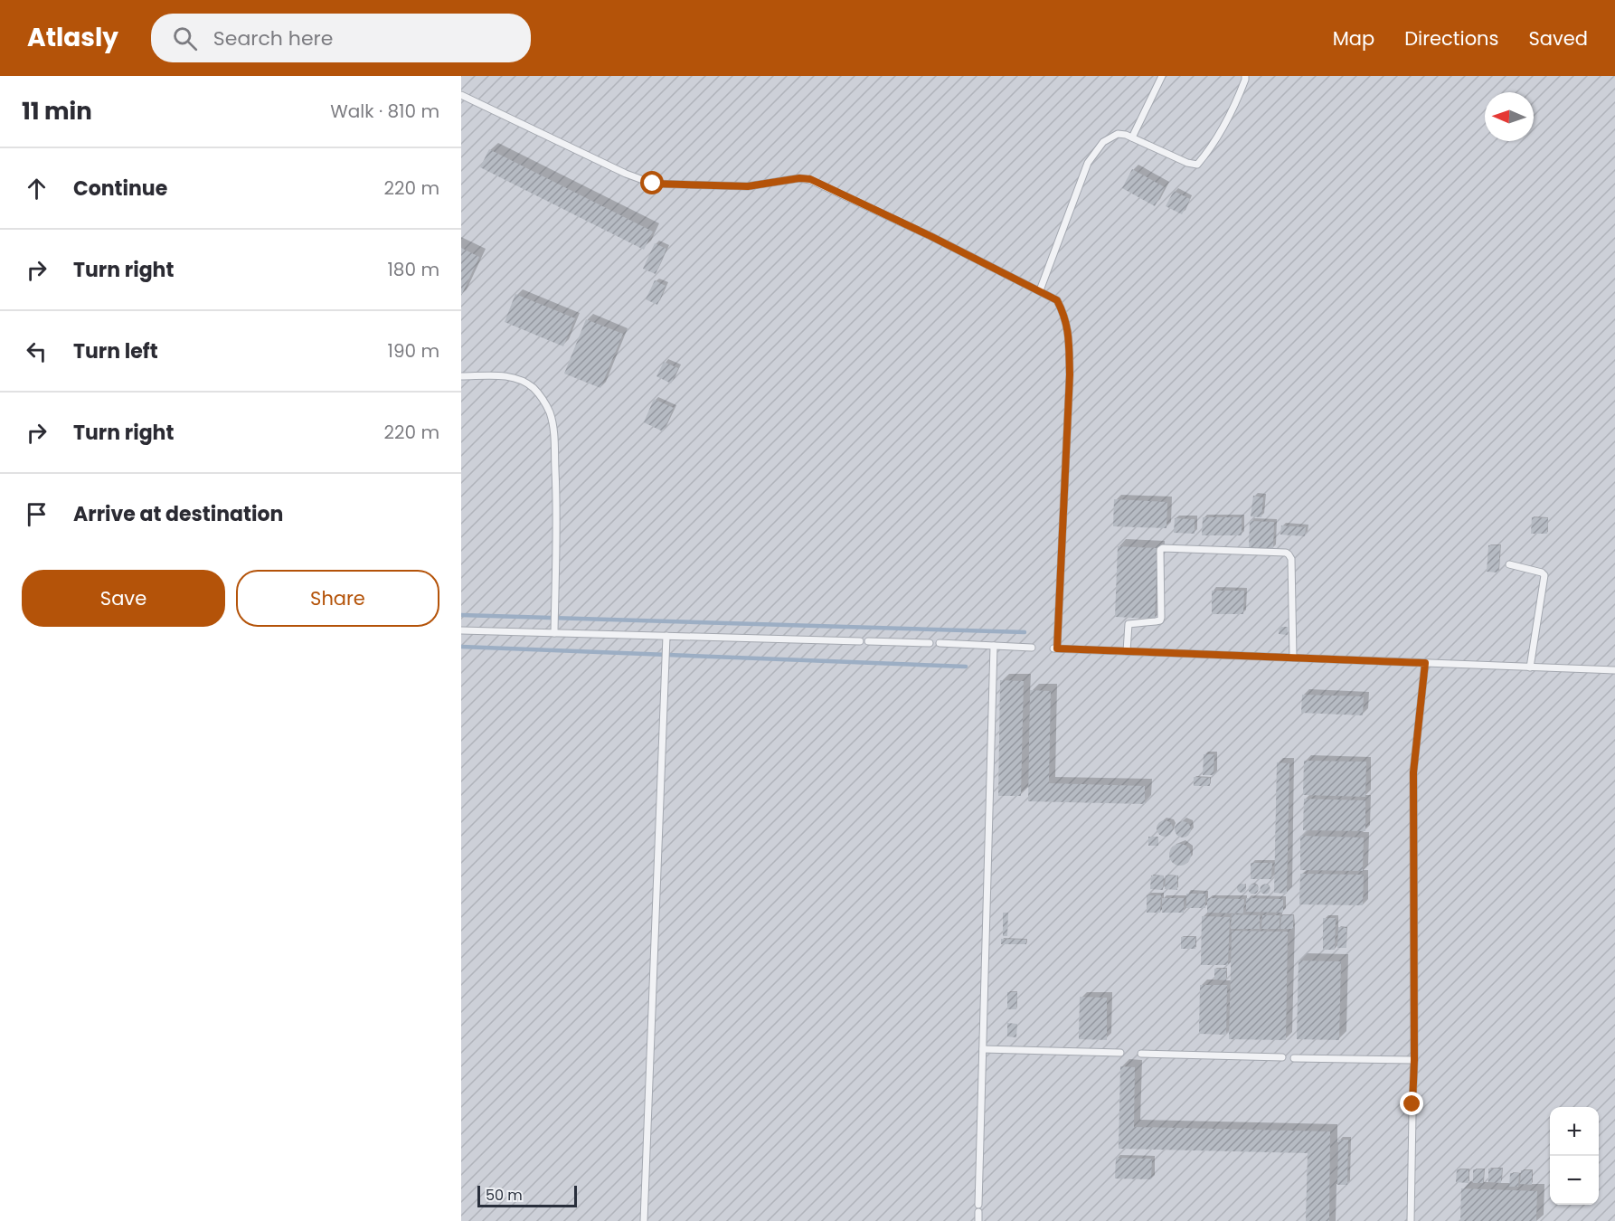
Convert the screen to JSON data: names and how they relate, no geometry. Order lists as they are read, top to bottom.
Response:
{
  "scale_bar": "50 m",
  "north": "left",
  "page": {
    "header": "Atlasly",
    "search": "Search here",
    "nav": ["Map", "Directions", "Saved"],
    "heading": ["11 min", "Walk · 810 m"],
    "list": [
      ["Continue", "220 m"],
      ["Turn right", "180 m"],
      ["Turn left", "190 m"],
      ["Turn right", "220 m"],
      "Arrive at destination"
    ],
    "buttons": ["Save", "Share"],
    "map_buttons": ["+", "−"],
    "scale": "50 m"
  }
}
